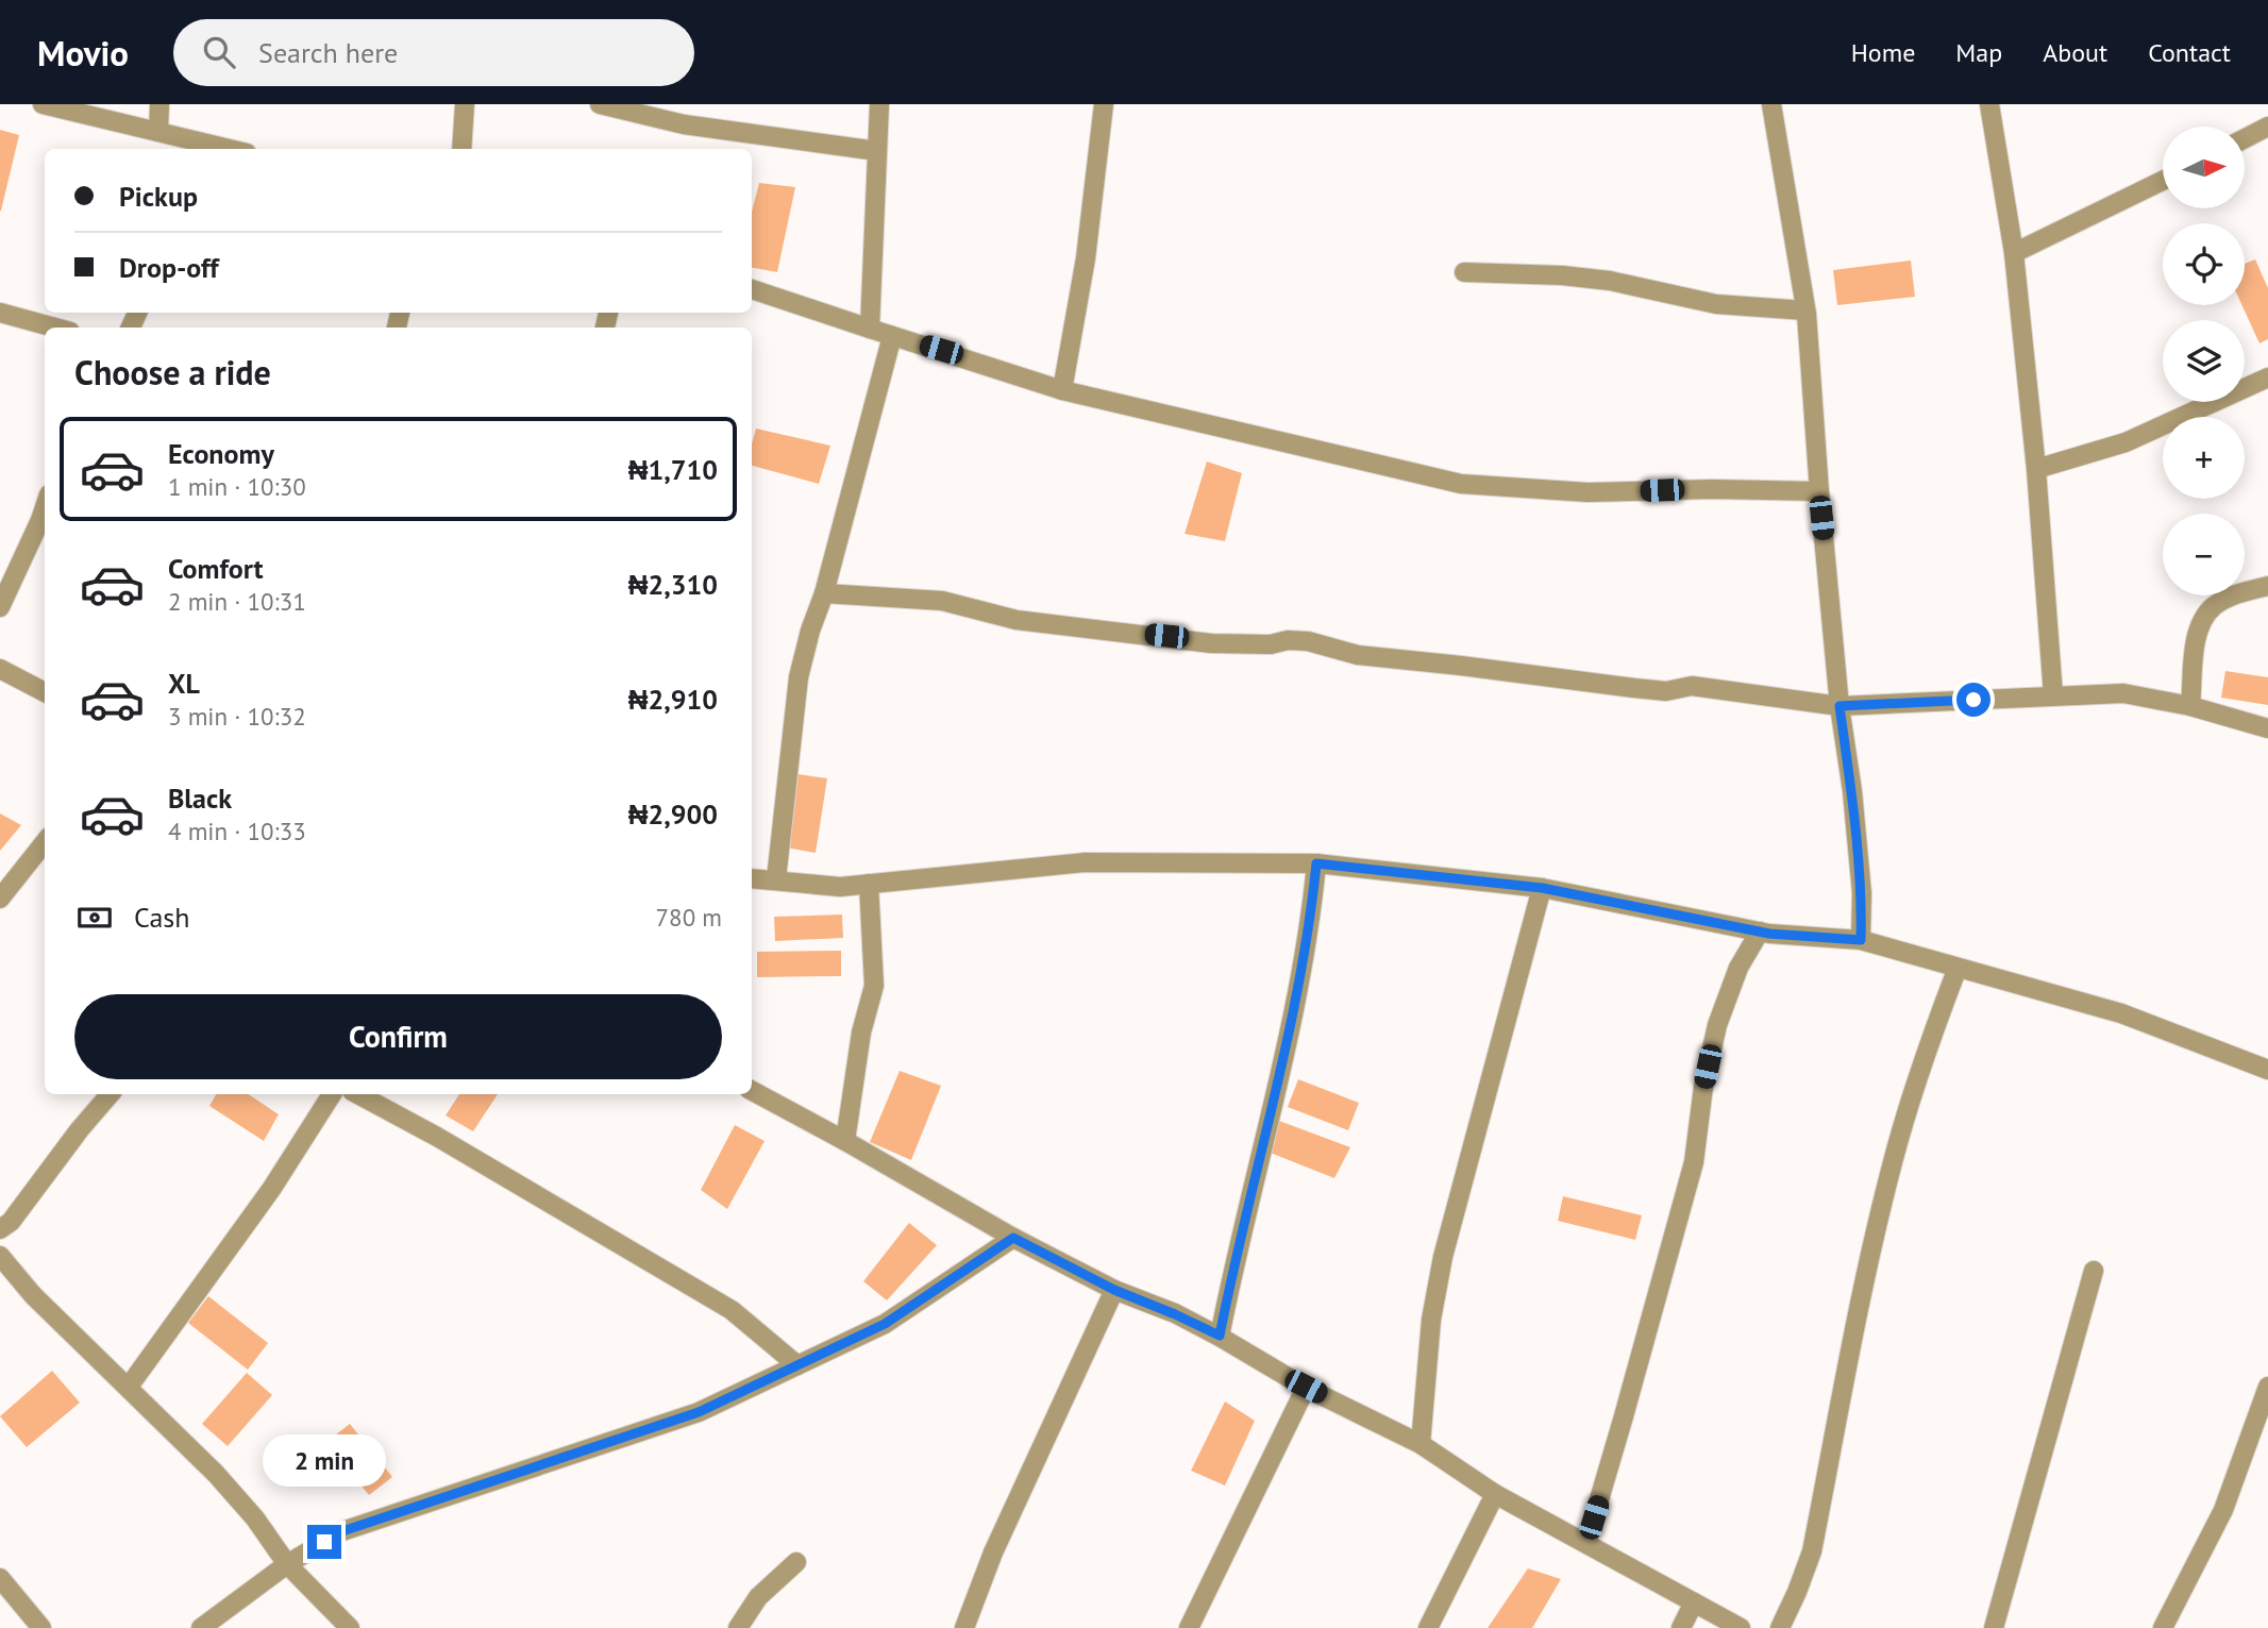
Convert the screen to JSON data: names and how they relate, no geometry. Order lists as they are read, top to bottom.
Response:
{
  "north": "right",
  "page": {
    "header": "Movio",
    "search": "Search here",
    "nav": [
      "Home",
      "Map",
      "About",
      "Contact"
    ],
    "map_buttons": ["+", "−"],
    "banner": ["Pickup", "Drop-off"],
    "heading": "Choose a ride",
    "list": [
      {
        "name": "Economy",
        "note": "1 min · 10:30",
        "value": "₦1,710"
      },
      {
        "name": "Comfort",
        "note": "2 min · 10:31",
        "value": "₦2,310"
      },
      {
        "name": "XL",
        "note": "3 min · 10:32",
        "value": "₦2,910"
      },
      {
        "name": "Black",
        "note": "4 min · 10:33",
        "value": "₦2,900"
      }
    ],
    "pay": ["Cash", "780 m"],
    "buttons": "Confirm",
    "bubble": "2 min"
  }
}
